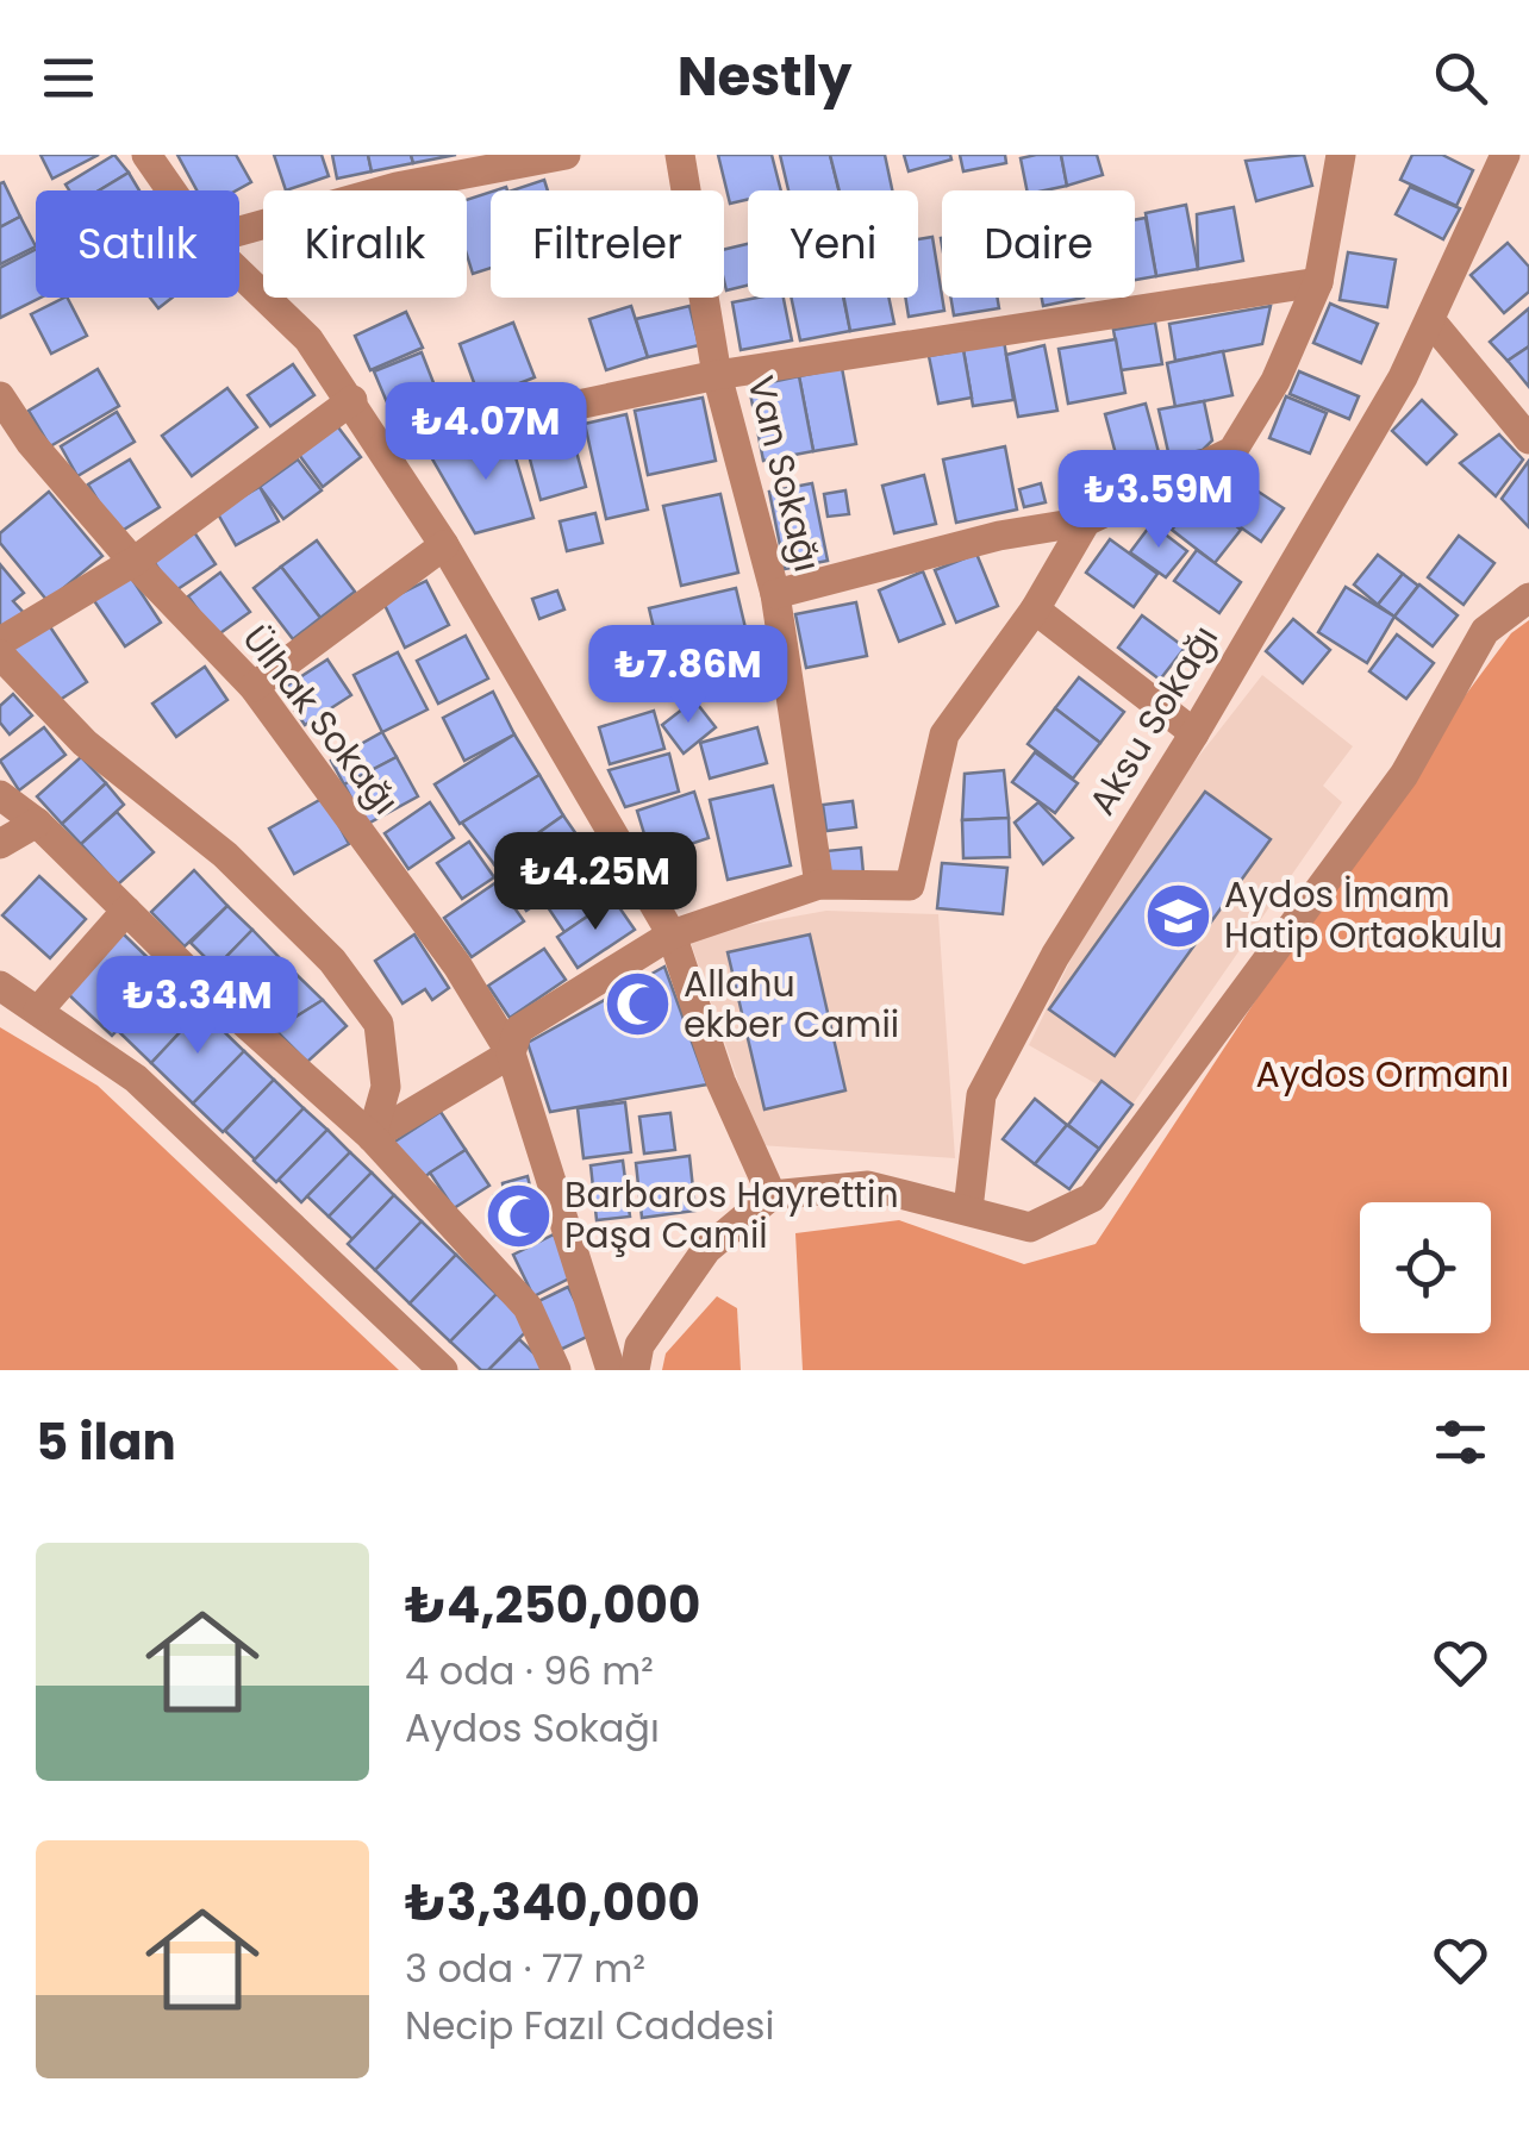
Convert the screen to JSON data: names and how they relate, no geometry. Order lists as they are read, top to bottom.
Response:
{
  "streets": {
    "street": ["Van Sokağı", "Ülhak Sokağı", "Aksu Sokağı"]
  },
  "parks": ["Aydos Ormanı"],
  "places": {
    "school or university": ["Aydos İmam Hatip Ortaokulu"],
    "mosque": ["Allahu ekber Camii", "Barbaros Hayrettin Paşa Camiİ"]
  },
  "page": {
    "header": "Nestly",
    "chip": [
      "Satılık",
      "Kiralık",
      "Filtreler",
      "Yeni",
      "Daire"
    ],
    "price": [
      "₺4.07M",
      "₺3.59M",
      "₺7.86M",
      "₺4.25M",
      "₺3.34M"
    ],
    "heading": "5 ilan",
    "list": [
      {
        "name": "₺4,250,000",
        "note": "4 oda · 96 m² · Aydos Sokağı"
      },
      {
        "name": "₺3,340,000",
        "note": "3 oda · 77 m² · Necip Fazıl Caddesi"
      }
    ]
  }
}
